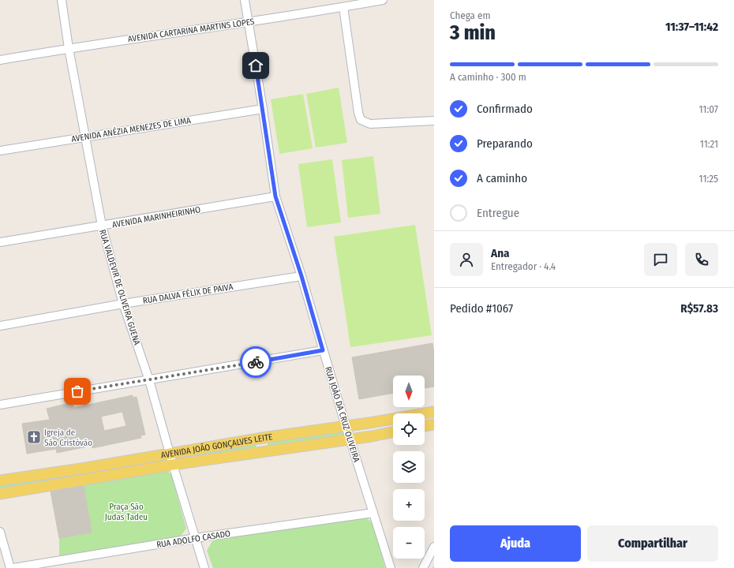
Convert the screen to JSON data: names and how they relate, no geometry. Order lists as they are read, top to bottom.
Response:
{
  "streets": {
    "main road": ["AVENIDA JOÃO GONÇALVES LEITE"],
    "street": [
      "AVENIDA CARTARINA MARTINS LOPES",
      "AVENIDA ANÉZIA MENEZES DE LIMA",
      "AVENIDA MARINHEIRINHO",
      "RUA VALDEVIR DE OLIVEIRA GUENA",
      "RUA DALVA FÉLIX DE PAIVA",
      "RUA JOÃO DA CRUZ OLIVEIRA",
      "RUA ADOLFO CASADO"
    ]
  },
  "crossings": [
    ["AVENIDA CARTARINA MARTINS LOPES", "RUA VALDEVIR DE OLIVEIRA GUENA"],
    ["AVENIDA CARTARINA MARTINS LOPES", "RUA JOÃO DA CRUZ OLIVEIRA"],
    ["AVENIDA ANÉZIA MENEZES DE LIMA", "RUA VALDEVIR DE OLIVEIRA GUENA"],
    ["AVENIDA ANÉZIA MENEZES DE LIMA", "RUA JOÃO DA CRUZ OLIVEIRA"],
    ["AVENIDA MARINHEIRINHO", "RUA VALDEVIR DE OLIVEIRA GUENA"],
    ["AVENIDA MARINHEIRINHO", "RUA JOÃO DA CRUZ OLIVEIRA"],
    ["RUA VALDEVIR DE OLIVEIRA GUENA", "RUA DALVA FÉLIX DE PAIVA"],
    ["RUA VALDEVIR DE OLIVEIRA GUENA", "AVENIDA JOÃO GONÇALVES LEITE"],
    ["RUA VALDEVIR DE OLIVEIRA GUENA", "RUA ADOLFO CASADO"],
    ["RUA DALVA FÉLIX DE PAIVA", "RUA JOÃO DA CRUZ OLIVEIRA"],
    ["RUA JOÃO DA CRUZ OLIVEIRA", "AVENIDA JOÃO GONÇALVES LEITE"],
    ["RUA JOÃO DA CRUZ OLIVEIRA", "RUA ADOLFO CASADO"]
  ],
  "parks": ["Praça São Judas Tadeu"],
  "places": {
    "church": ["Igreja de São Cristóvão"]
  },
  "north": "bottom",
  "page": {
    "heading": ["3 min", "Chega em", "11:37–11:42"],
    "panel": [
      "Ana",
      "Entregador · 4.4",
      "Pedido #1067",
      "R$57.83"
    ],
    "bar": "A caminho · 300 m",
    "list": [
      ["Confirmado", "11:07"],
      ["Preparando", "11:21"],
      ["A caminho", "11:25"],
      "Entregue"
    ],
    "map_buttons": ["+", "−"],
    "buttons": ["Ajuda", "Compartilhar"]
  }
}
